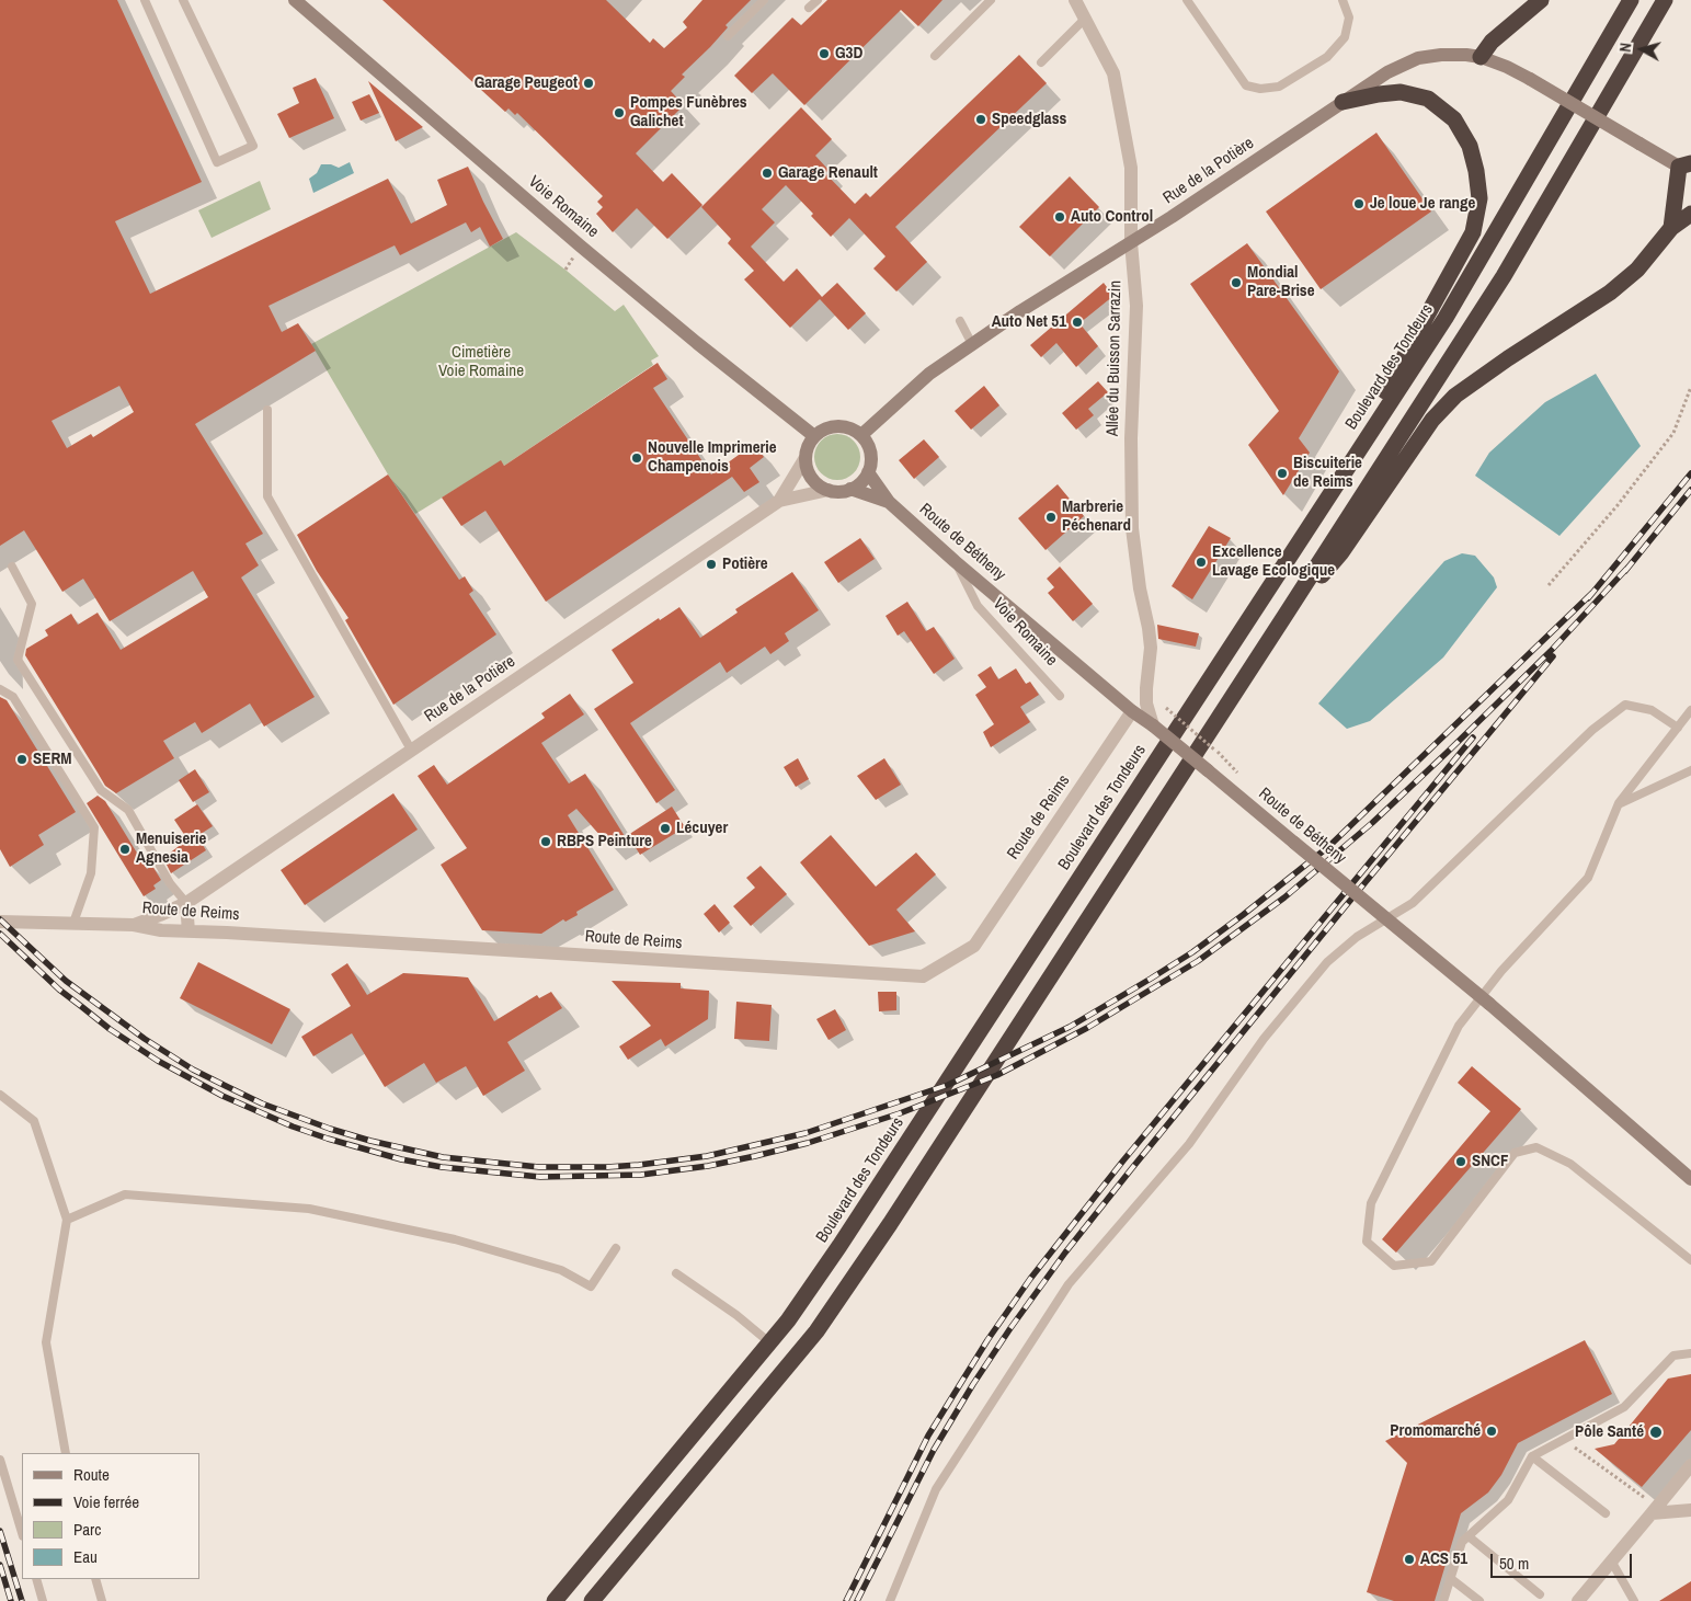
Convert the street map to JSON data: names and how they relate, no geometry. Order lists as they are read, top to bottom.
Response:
{
  "streets": {
    "highway": ["Boulevard des Tondeurs"],
    "main road": ["Rue de la Potière", "Voie Romaine", "Route de Bétheny"],
    "street": ["Allée du Buisson Sarrazin", "Route de Reims"]
  },
  "crossings": [
    ["Rue de la Potière", "Voie Romaine"],
    ["Rue de la Potière", "Allée du Buisson Sarrazin"],
    ["Rue de la Potière", "Route de Bétheny"],
    ["Rue de la Potière", "Route de Reims"],
    ["Voie Romaine", "Route de Bétheny"],
    ["Allée du Buisson Sarrazin", "Route de Bétheny"],
    ["Route de Bétheny", "Route de Reims"]
  ],
  "parks": ["Cimetière Voie Romaine"],
  "places": [
    "G3D",
    "Garage Peugeot",
    "Pompes Funèbres Galichet",
    "Speedglass",
    "Garage Renault",
    "Je loue Je range",
    "Auto Control",
    "Mondial Pare-Brise",
    "Auto Net 51",
    "Nouvelle Imprimerie Champenois",
    "Biscuiterie de Reims",
    "Marbrerie Péchenard",
    "Excellence Lavage Ecologique",
    "Potière",
    "SERM",
    "Lécuyer",
    "RBPS Peinture",
    "Menuiserie Agnesia",
    "SNCF",
    "Promomarché",
    "Pôle Santé",
    "ACS 51"
  ],
  "legend": [
    "Route",
    "Voie ferrée",
    "Parc",
    "Eau"
  ],
  "scale_bar": "50 m",
  "north": "left"
}
